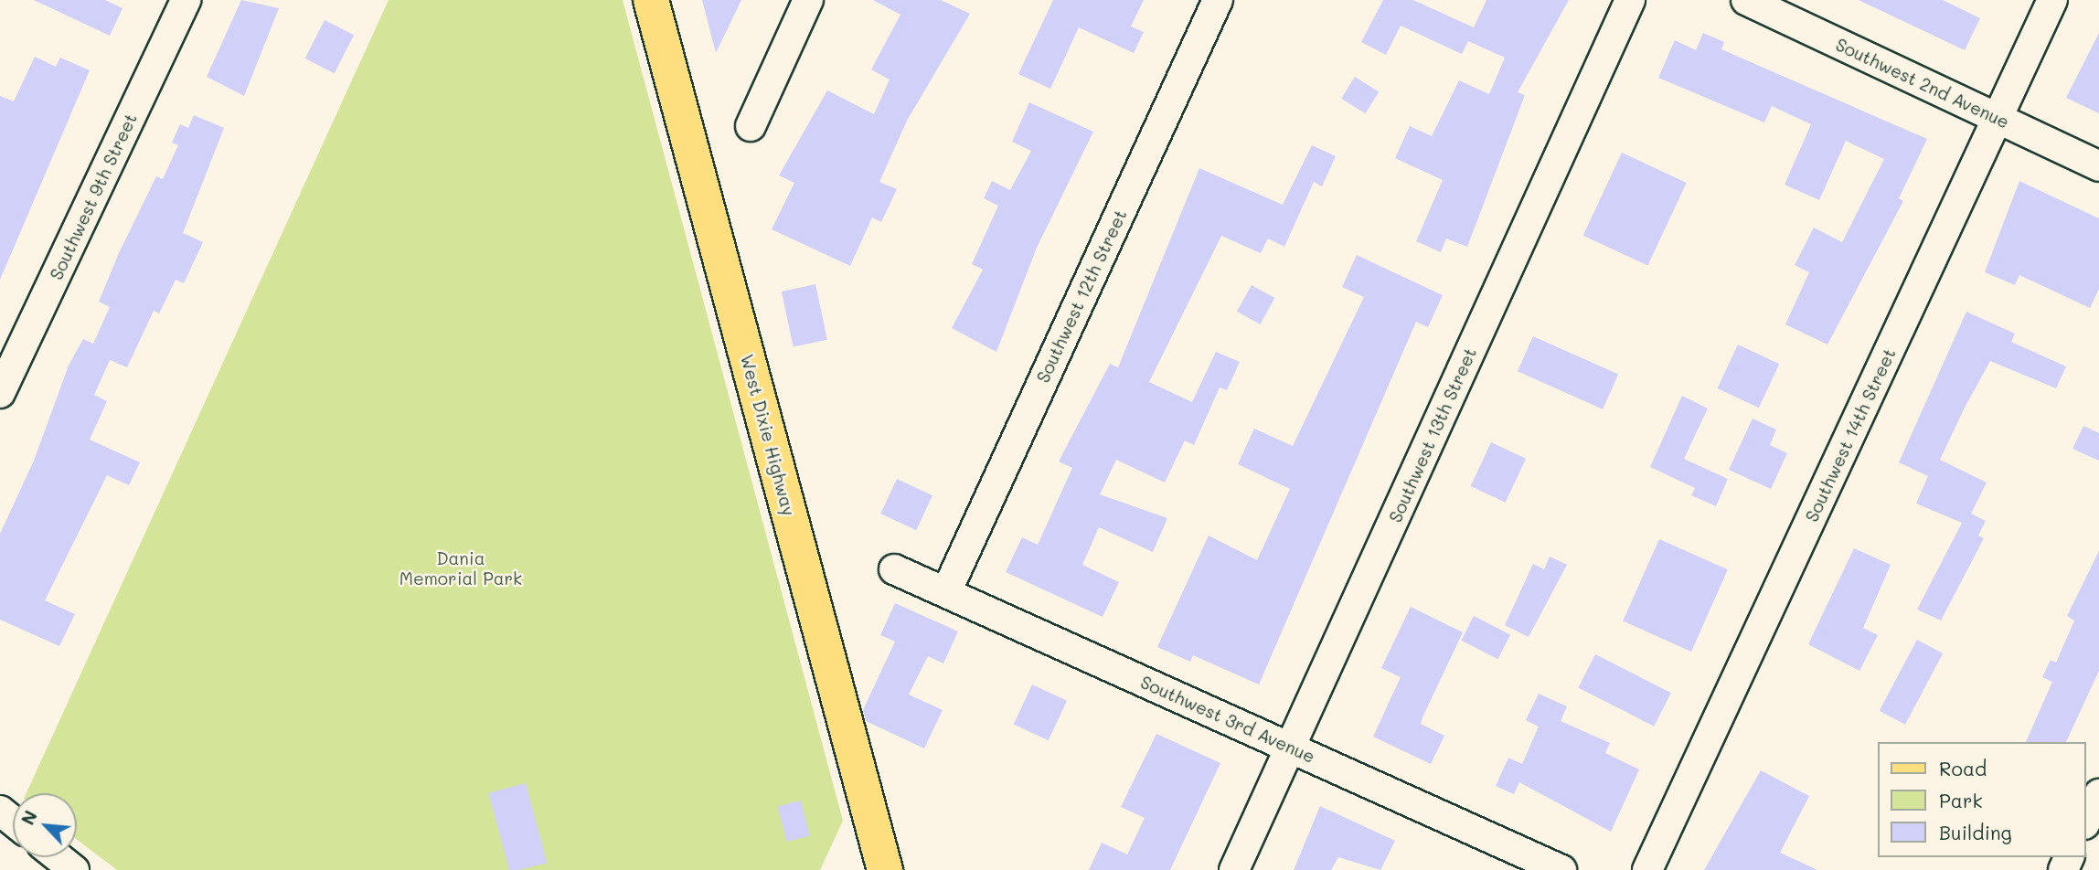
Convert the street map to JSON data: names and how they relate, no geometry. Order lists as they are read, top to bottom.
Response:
{
  "streets": {
    "main road": ["West Dixie Highway"],
    "street": [
      "Southwest 2nd Avenue",
      "Southwest 9th Street",
      "Southwest 12th Street",
      "Southwest 13th Street",
      "Southwest 14th Street",
      "Southwest 3rd Avenue"
    ]
  },
  "crossings": [
    ["Southwest 2nd Avenue", "Southwest 14th Street"],
    ["Southwest 12th Street", "Southwest 3rd Avenue"],
    ["Southwest 13th Street", "Southwest 3rd Avenue"]
  ],
  "parks": ["Dania Memorial Park"],
  "legend": ["Road", "Park", "Building"],
  "north": "top left"
}
